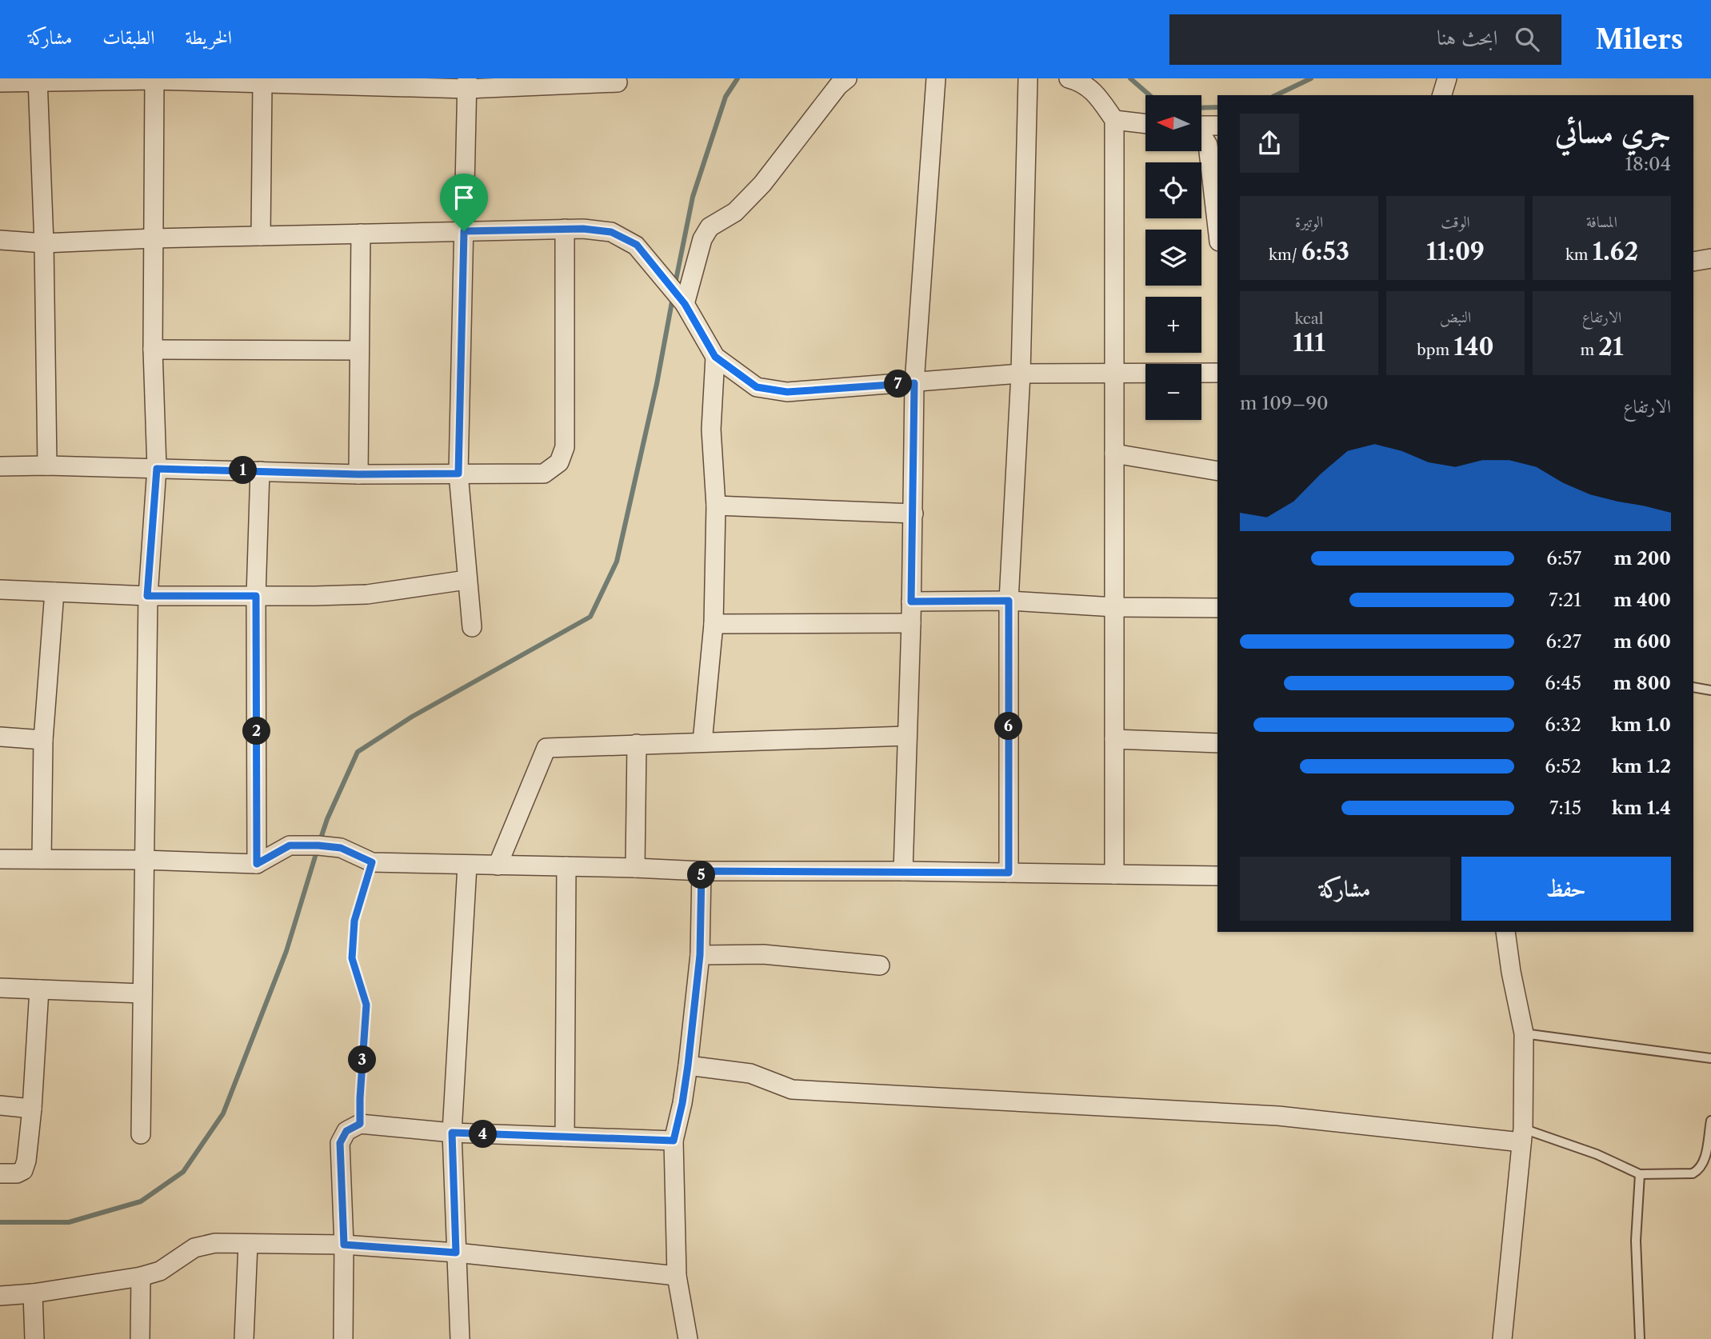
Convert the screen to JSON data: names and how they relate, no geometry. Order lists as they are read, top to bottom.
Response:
{
  "north": "left",
  "page": {
    "header": "Milers",
    "search": "ابحث هنا",
    "nav": ["الخريطة", "الطبقات", "مشاركة"],
    "map_buttons": ["+", "−"],
    "heading": ["جري مسائي", "18:04"],
    "stats": [
      ["المسافة", "1.62 km"],
      ["الوقت", "11:09"],
      ["الوتيرة", "6:53 /km"],
      ["الارتفاع", "21 m"],
      ["النبض", "140 bpm"],
      ["kcal", "111"]
    ],
    "pins": [
      "7",
      "1",
      "6",
      "2",
      "5",
      "3",
      "4"
    ],
    "chart": ["الارتفاع", "90–109 m"],
    "list": [
      {
        "name": "200 m",
        "note": "6:57"
      },
      {
        "name": "400 m",
        "note": "7:21"
      },
      {
        "name": "600 m",
        "note": "6:27"
      },
      {
        "name": "800 m",
        "note": "6:45"
      },
      {
        "name": "1.0 km",
        "note": "6:32"
      },
      {
        "name": "1.2 km",
        "note": "6:52"
      },
      {
        "name": "1.4 km",
        "note": "7:15"
      }
    ],
    "buttons": ["حفظ", "مشاركة"]
  }
}
